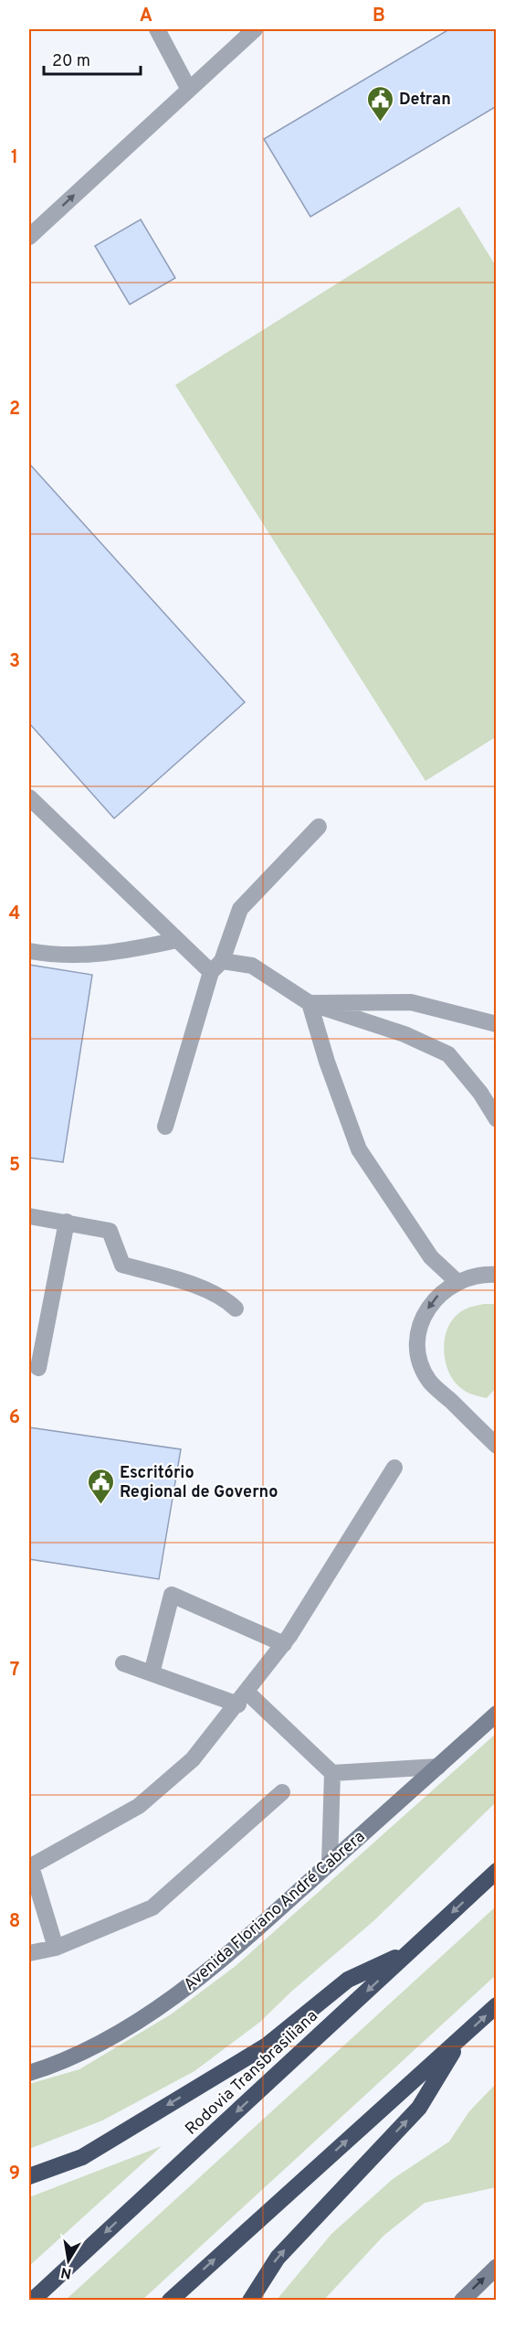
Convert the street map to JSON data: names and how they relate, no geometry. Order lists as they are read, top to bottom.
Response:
{
  "streets": {
    "highway": ["Rodovia Transbrasiliana"],
    "main road": ["Avenida Floriano André Cabrera"]
  },
  "places": {
    "public building": ["Detran", "Escritório Regional de Governo"]
  },
  "scale_bar": "20 m",
  "north": "bottom",
  "grid": {
    "columns": ["A", "B"],
    "rows": [
      "1",
      "2",
      "3",
      "4",
      "5",
      "6",
      "7",
      "8",
      "9"
    ]
  }
}
